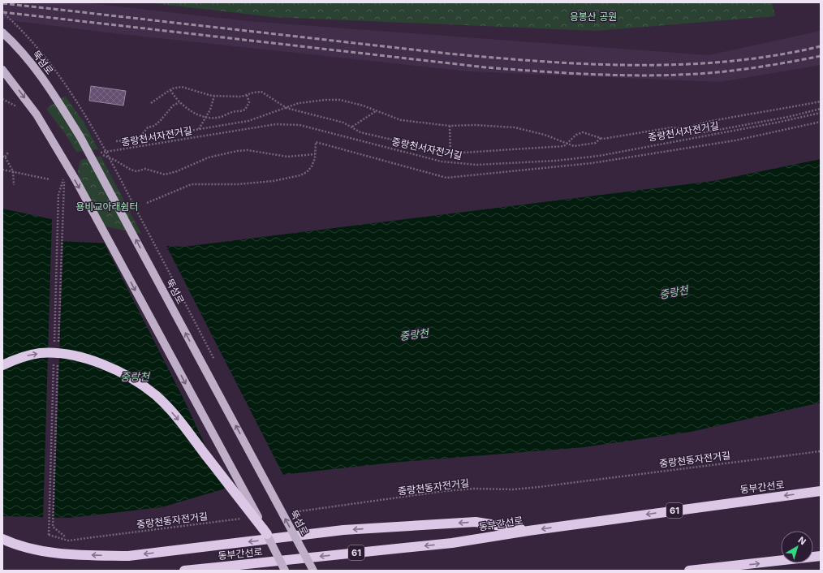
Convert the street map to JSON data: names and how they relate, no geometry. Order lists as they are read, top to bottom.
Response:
{
  "streets": {
    "highway": ["동부간선로", "61"],
    "main road": ["뚝섬로"],
    "path": ["중랑천서자전거길", "중랑천동자전거길"]
  },
  "water": ["중랑천"],
  "parks": ["응봉산 공원", "용비교아래쉼터"],
  "north": "top right"
}
